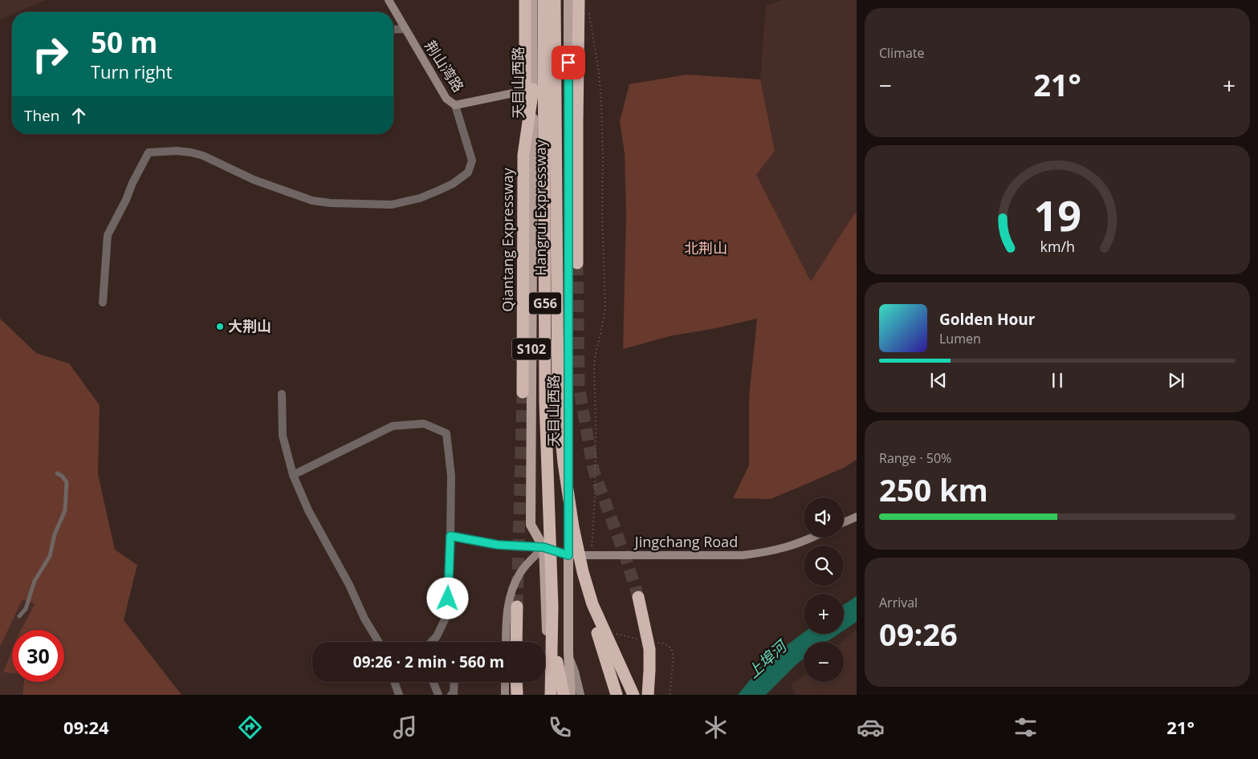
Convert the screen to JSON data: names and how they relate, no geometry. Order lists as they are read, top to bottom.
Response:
{
  "streets": {
    "highway": ["Hangrui Expressway", "Qiantang Expressway", "G56"],
    "main road": [
      "荆山湾路",
      "天目山西路",
      "S102",
      "Jingchang Road"
    ]
  },
  "crossings": [
    ["荆山湾路", "天目山西路"],
    ["荆山湾路", "Qiantang Expressway"],
    ["天目山西路", "Qiantang Expressway"],
    ["天目山西路", "Jingchang Road"]
  ],
  "water": ["上埠河"],
  "parks": ["北荆山"],
  "places": ["大荆山"],
  "page": {
    "tile": [
      "Climate",
      ["Range · 50%", "250 km"],
      ["Arrival", "09:26"]
    ],
    "turn": ["50 m", "Turn right"],
    "heat": ["−", "21°", "+"],
    "then": "Then",
    "song": ["Golden Hour", "Lumen"],
    "map_buttons": ["+", "−"],
    "limit": "30",
    "trip": "09:26 · 2 min · 560 m",
    "tabs": ["09:24", "21°"],
    "gauge": ["19", "km/h"]
  }
}
